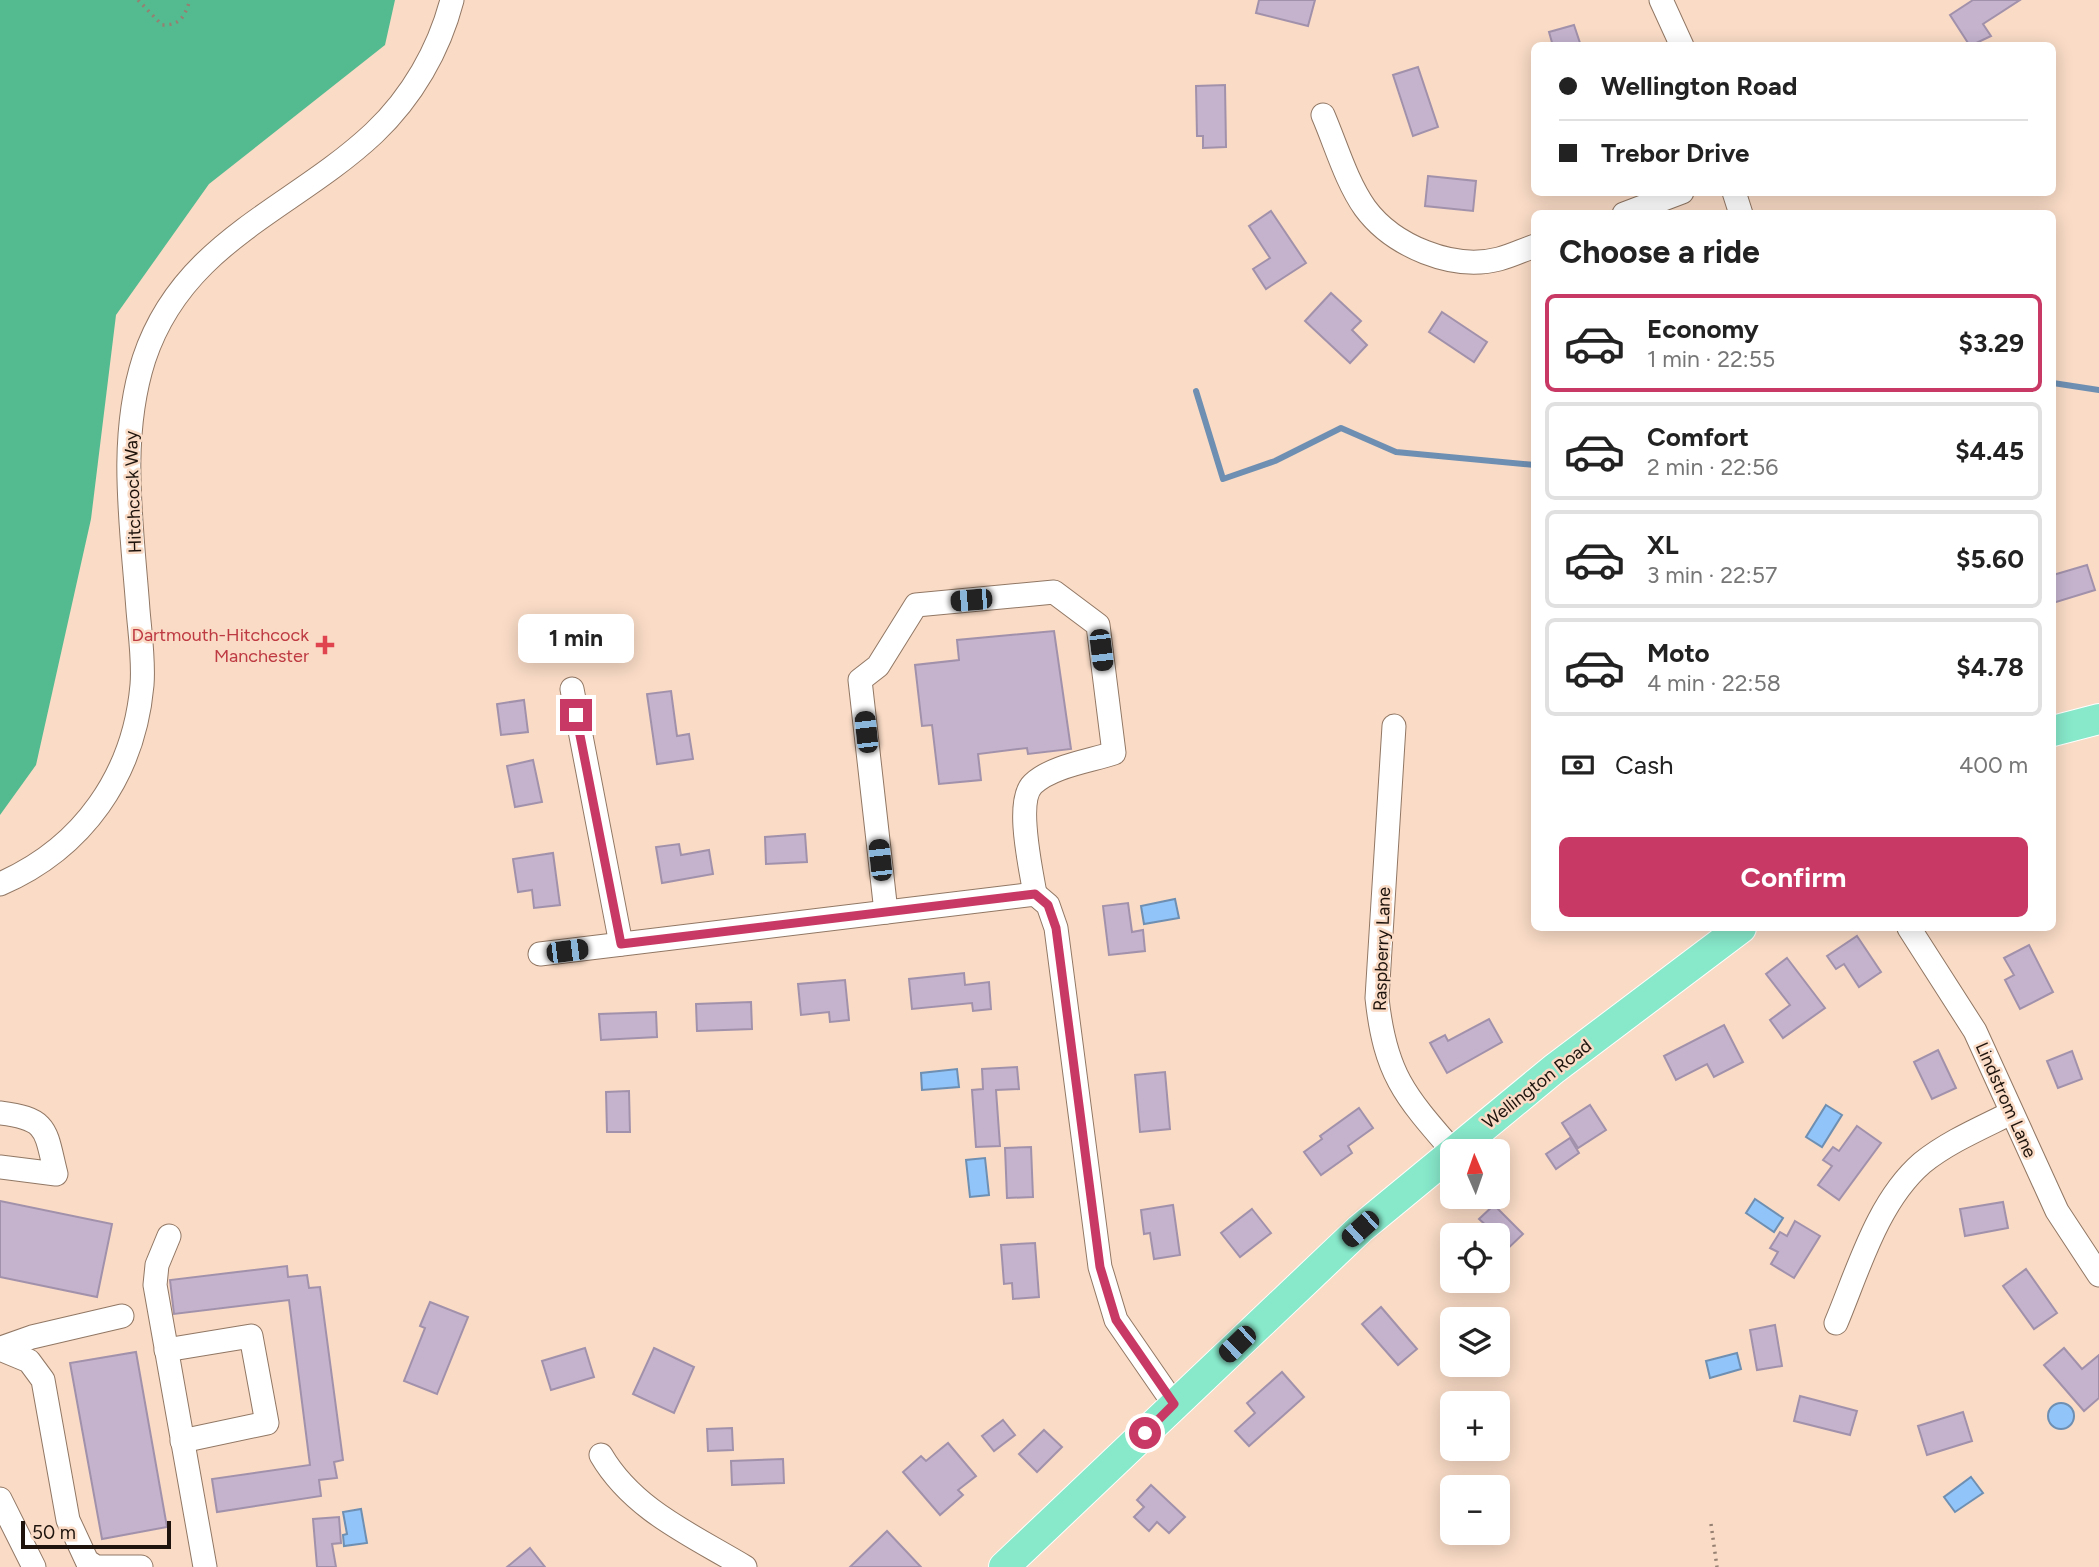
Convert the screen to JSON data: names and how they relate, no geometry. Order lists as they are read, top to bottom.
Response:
{
  "streets": {
    "main road": ["Wellington Road"],
    "street": ["Hitchcock Way", "Raspberry Lane", "Lindstrom Lane"]
  },
  "places": {
    "health": ["Dartmouth-Hitchcock Manchester"]
  },
  "scale_bar": "50 m",
  "north": "top",
  "page": {
    "banner": ["Wellington Road", "Trebor Drive"],
    "heading": "Choose a ride",
    "list": [
      {
        "name": "Economy",
        "note": "1 min · 22:55",
        "value": "$3.29"
      },
      {
        "name": "Comfort",
        "note": "2 min · 22:56",
        "value": "$4.45"
      },
      {
        "name": "XL",
        "note": "3 min · 22:57",
        "value": "$5.60"
      },
      {
        "name": "Moto",
        "note": "4 min · 22:58",
        "value": "$4.78"
      }
    ],
    "bubble": "1 min",
    "pay": ["Cash", "400 m"],
    "buttons": "Confirm",
    "map_buttons": ["+", "−"],
    "scale": "50 m"
  }
}
